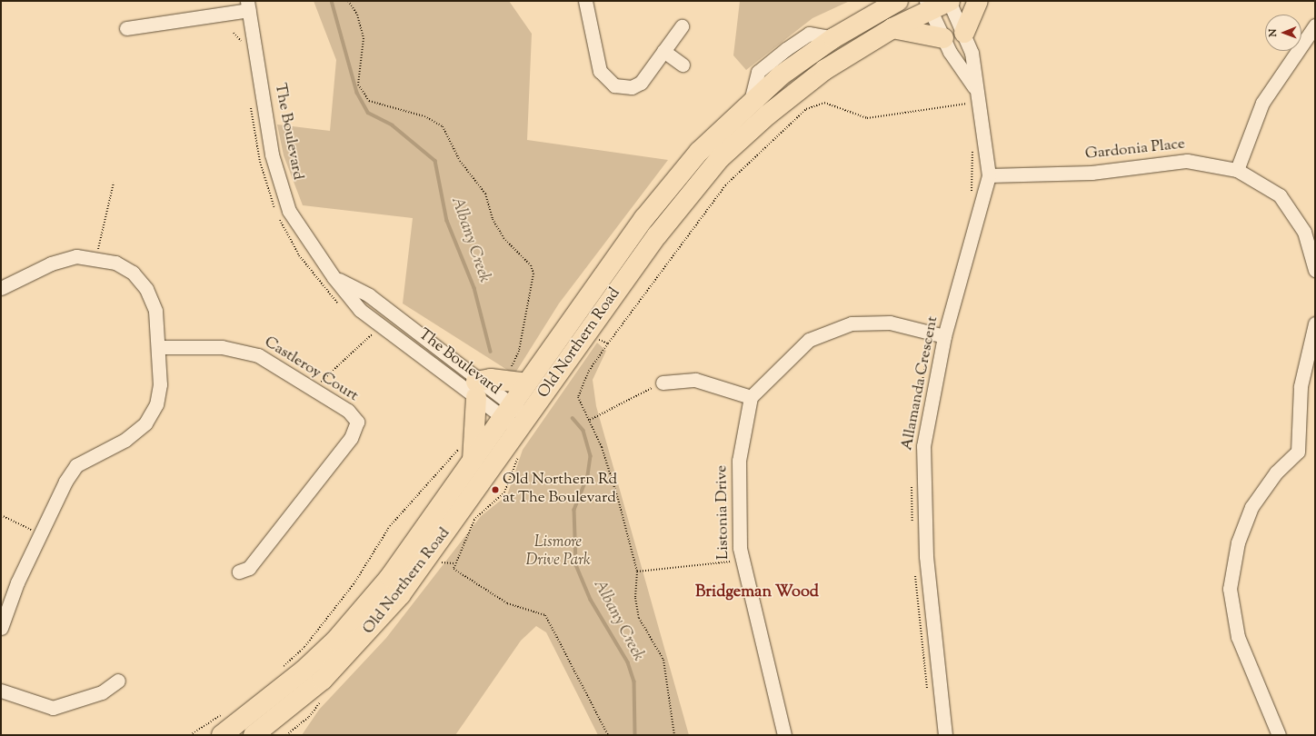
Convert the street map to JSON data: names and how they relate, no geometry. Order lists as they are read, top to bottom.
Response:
{
  "streets": {
    "highway": ["Old Northern Road"],
    "street": [
      "The Boulevard",
      "Gardonia Place",
      "Castleroy Court",
      "Allamanda Crescent",
      "Listonia Drive"
    ]
  },
  "crossings": [
    ["The Boulevard", "Old Northern Road"],
    ["Gardonia Place", "Allamanda Crescent"],
    ["Old Northern Road", "Allamanda Crescent"]
  ],
  "districts": ["Bridgeman Wood"],
  "water": ["Albany Creek"],
  "parks": ["Lismore Drive Park"],
  "places": ["Old Northern Rd at The Boulevard"],
  "north": "left"
}
